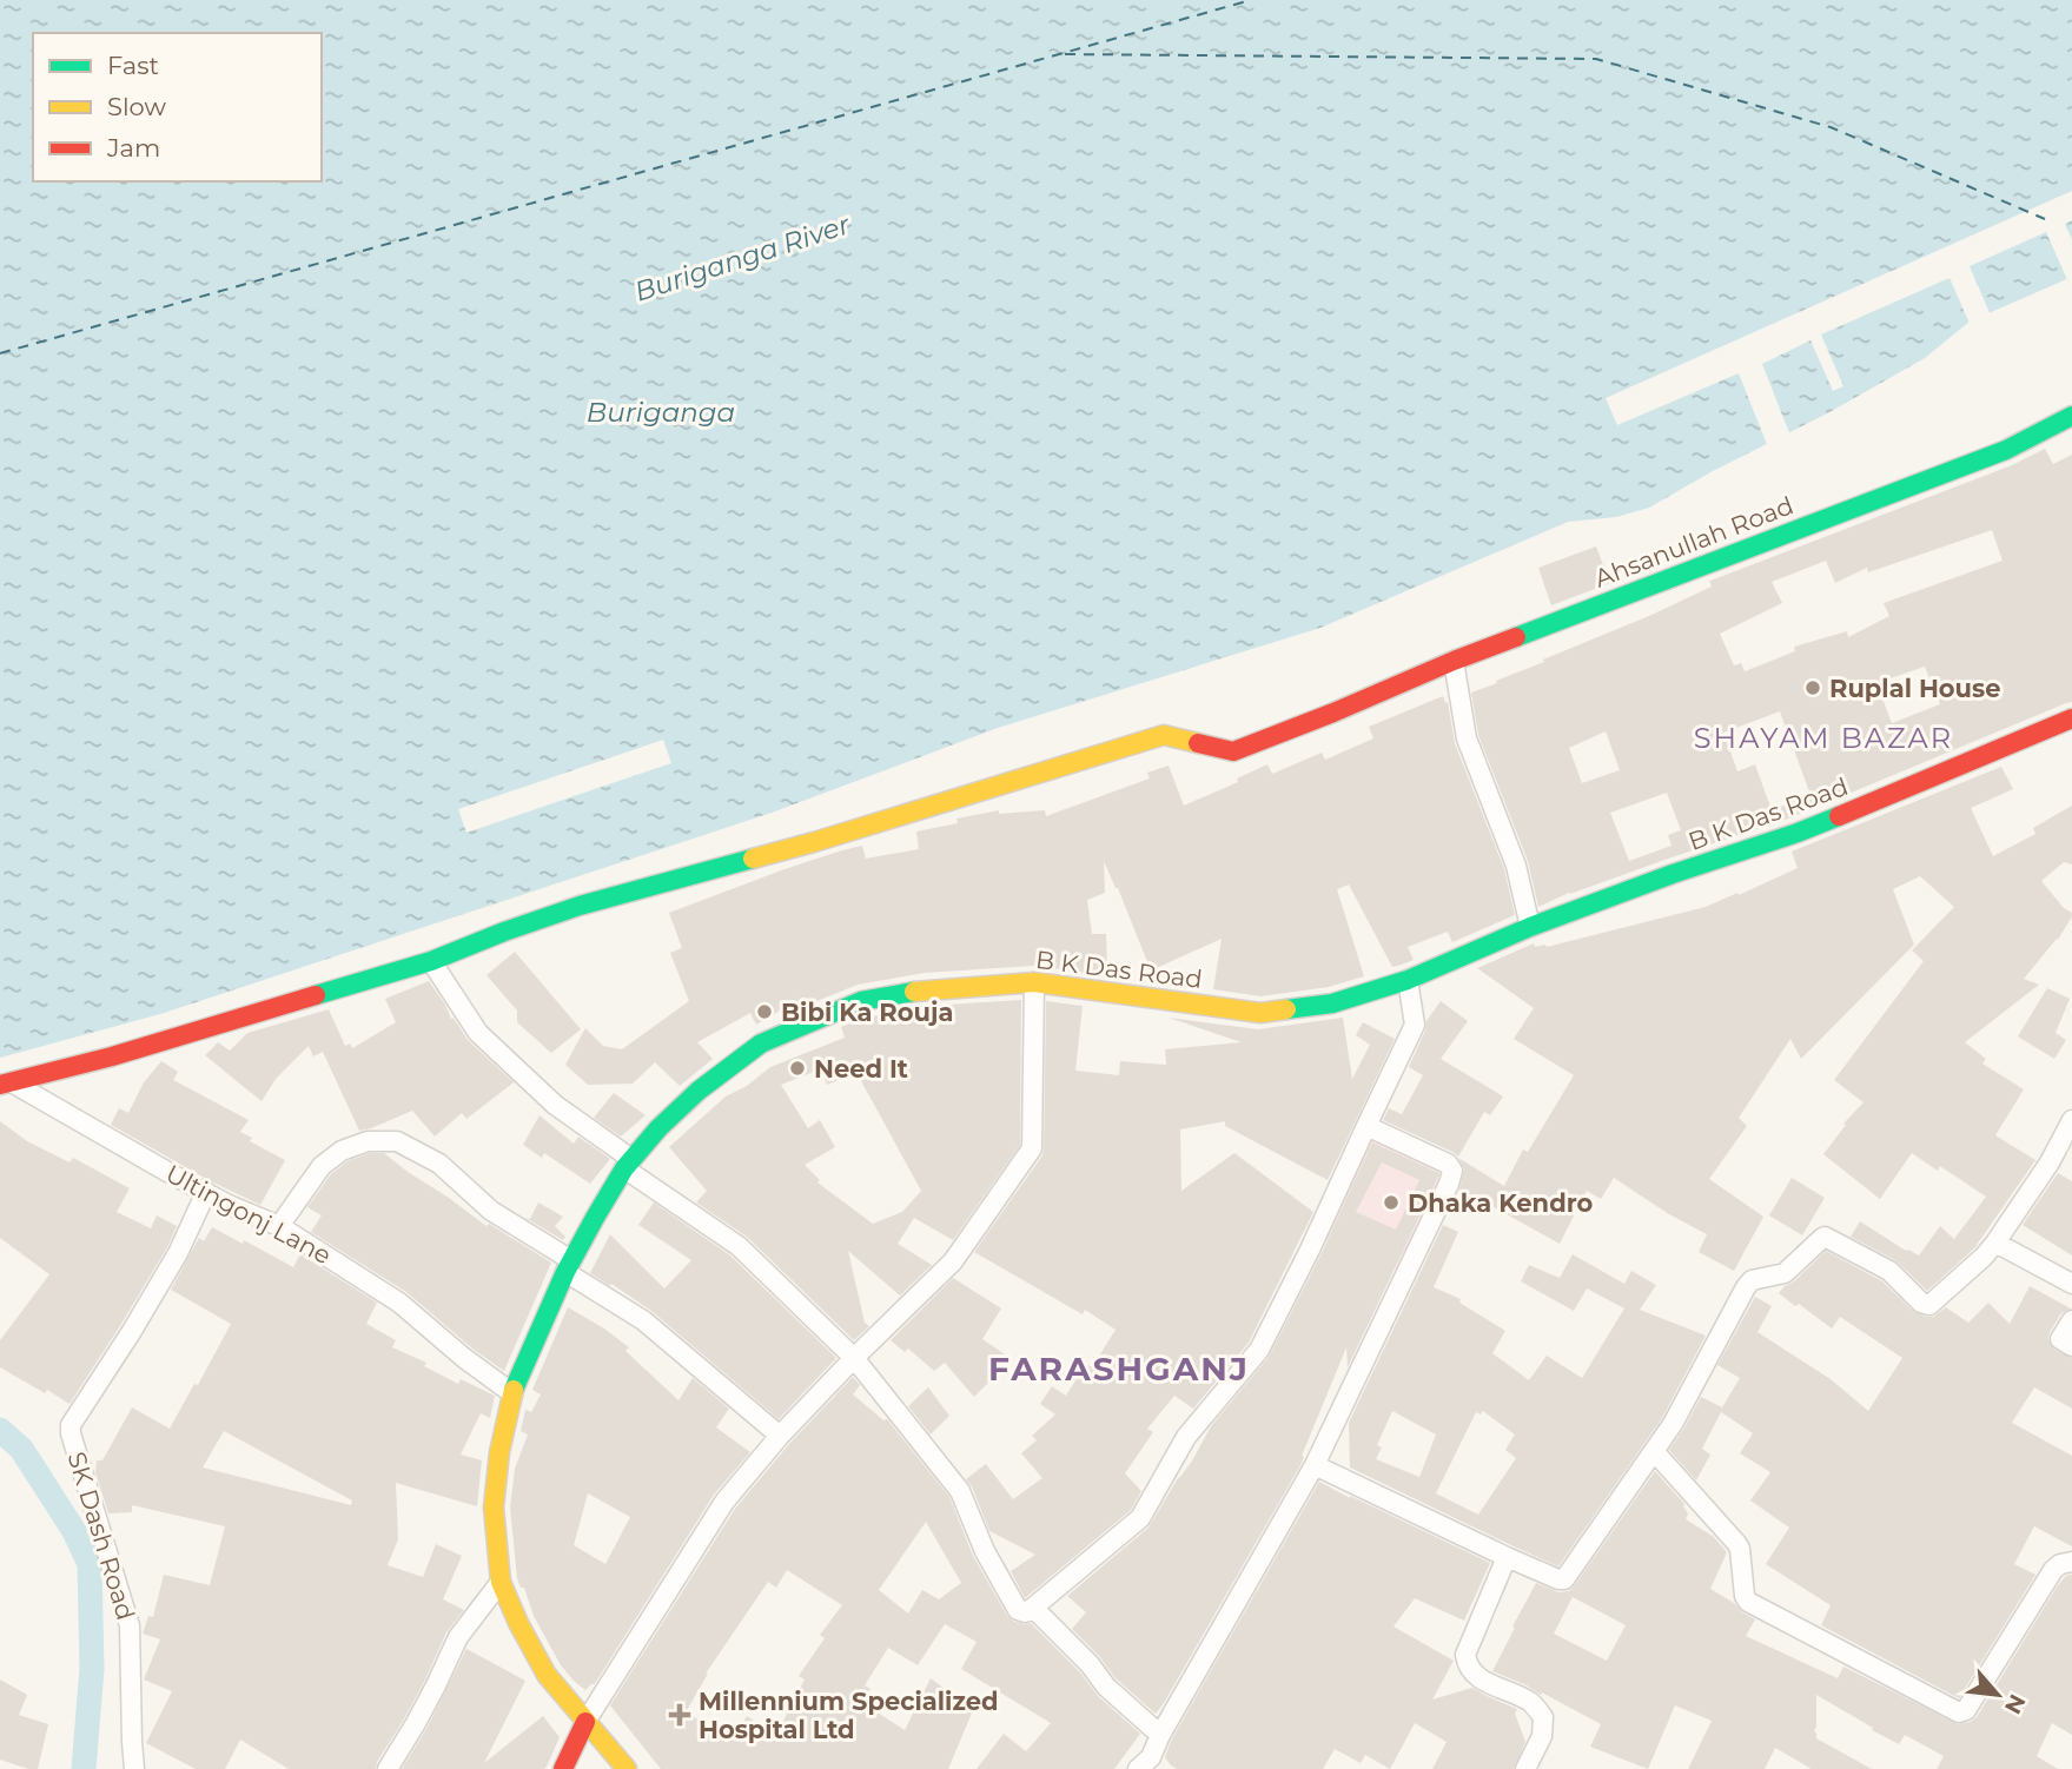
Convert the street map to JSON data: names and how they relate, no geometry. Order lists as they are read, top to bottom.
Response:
{
  "streets": {
    "street": [
      "Ahsanullah Road",
      "B K Das Road",
      "Ultingonj Lane",
      "SK Dash Road"
    ]
  },
  "crossings": [
    ["Ahsanullah Road", "Ultingonj Lane"],
    ["B K Das Road", "Ultingonj Lane"],
    ["Ultingonj Lane", "SK Dash Road"]
  ],
  "districts": ["SHAYAM BAZAR", "FARASHGANJ"],
  "water": ["Buriganga River", "Buriganga"],
  "places": {
    "other": [
      "Ruplal House",
      "Bibi Ka Rouja",
      "Need It",
      "Dhaka Kendro"
    ],
    "health": ["Millennium Specialized Hospital Ltd"]
  },
  "legend": ["Fast", "Slow", "Jam"],
  "north": "bottom right"
}
